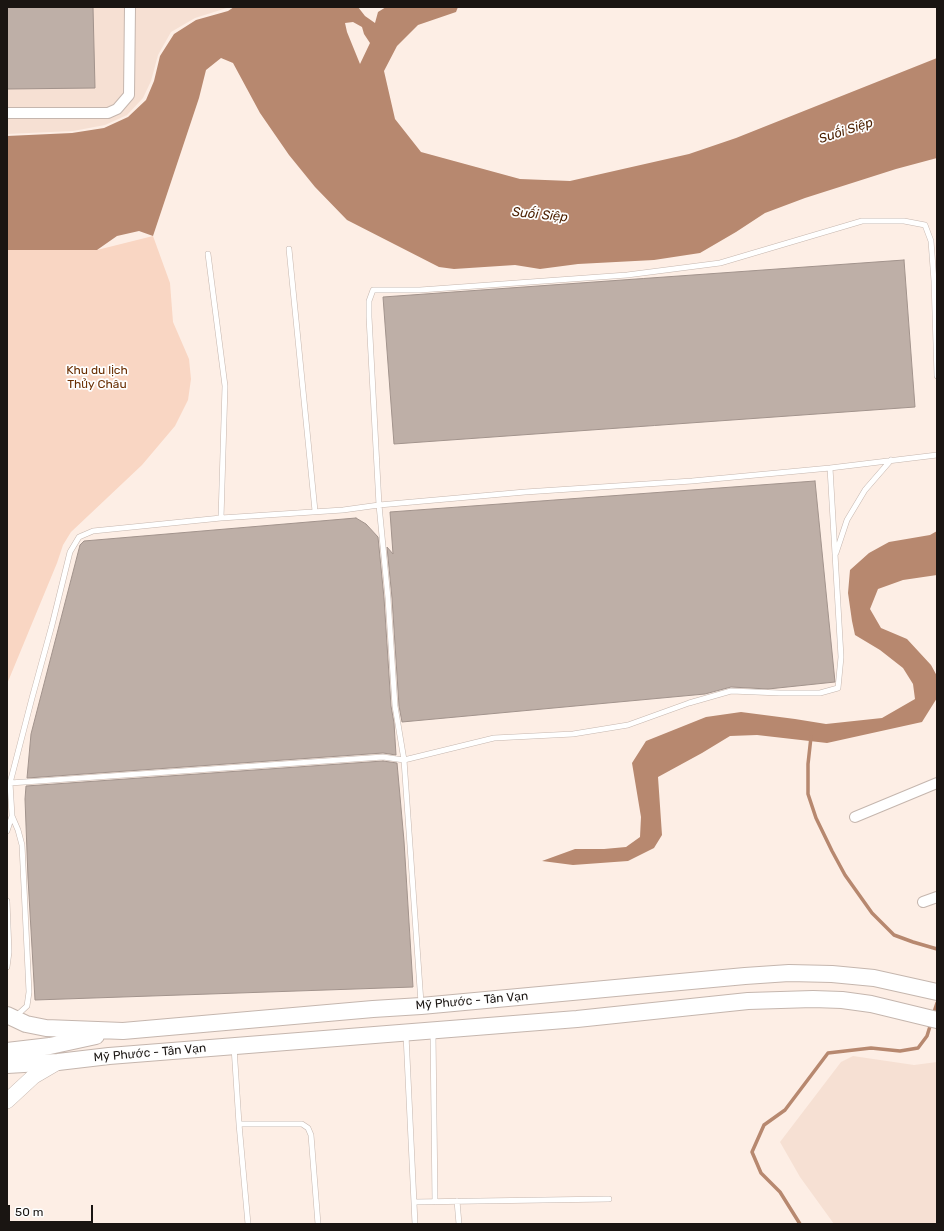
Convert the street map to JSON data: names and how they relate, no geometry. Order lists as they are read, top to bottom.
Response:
{
  "streets": {
    "main road": ["Mỹ Phước - Tân Vạn"]
  },
  "water": ["Suối Siệp"],
  "parks": ["Khu du lịch Thủy Châu"],
  "scale_bar": "50 m"
}
